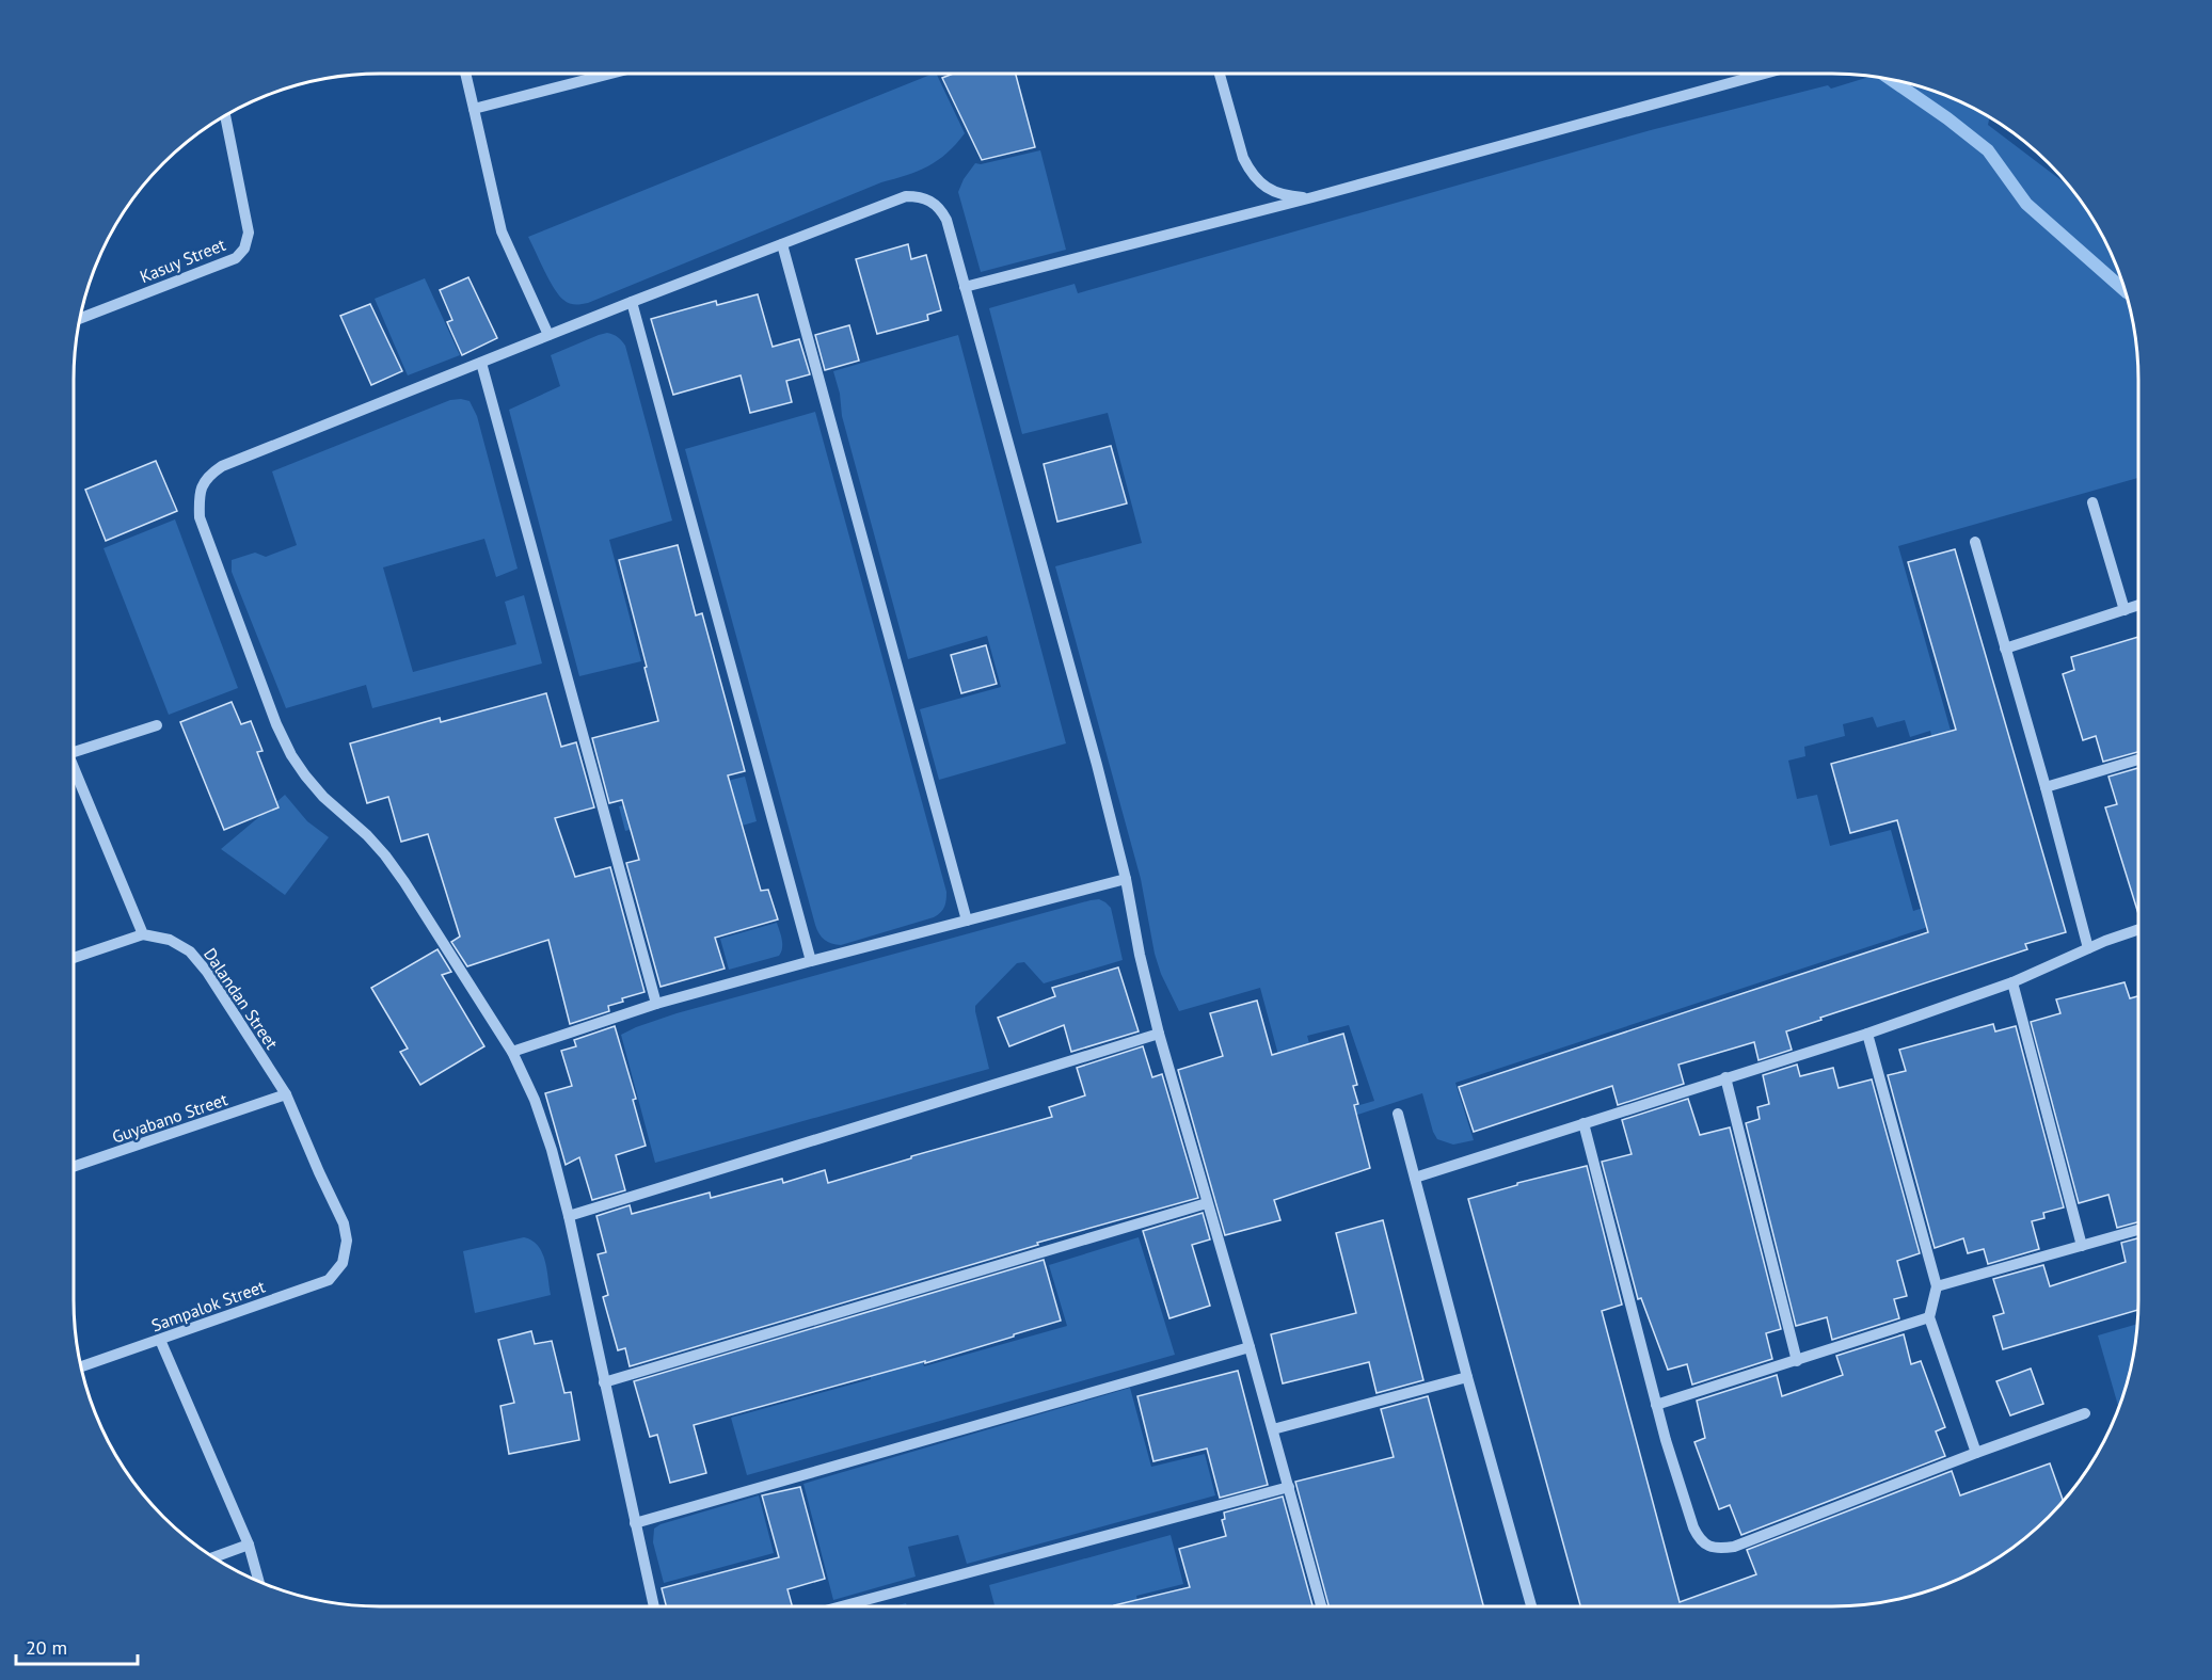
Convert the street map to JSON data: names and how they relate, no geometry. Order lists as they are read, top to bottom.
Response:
{
  "streets": {
    "street": [
      "Kasuy Street",
      "Dalandan Street",
      "Guyabano Street",
      "Sampalok Street"
    ]
  },
  "crossings": [
    ["Dalandan Street", "Guyabano Street"],
    ["Dalandan Street", "Sampalok Street"]
  ],
  "scale_bar": "20 m"
}
